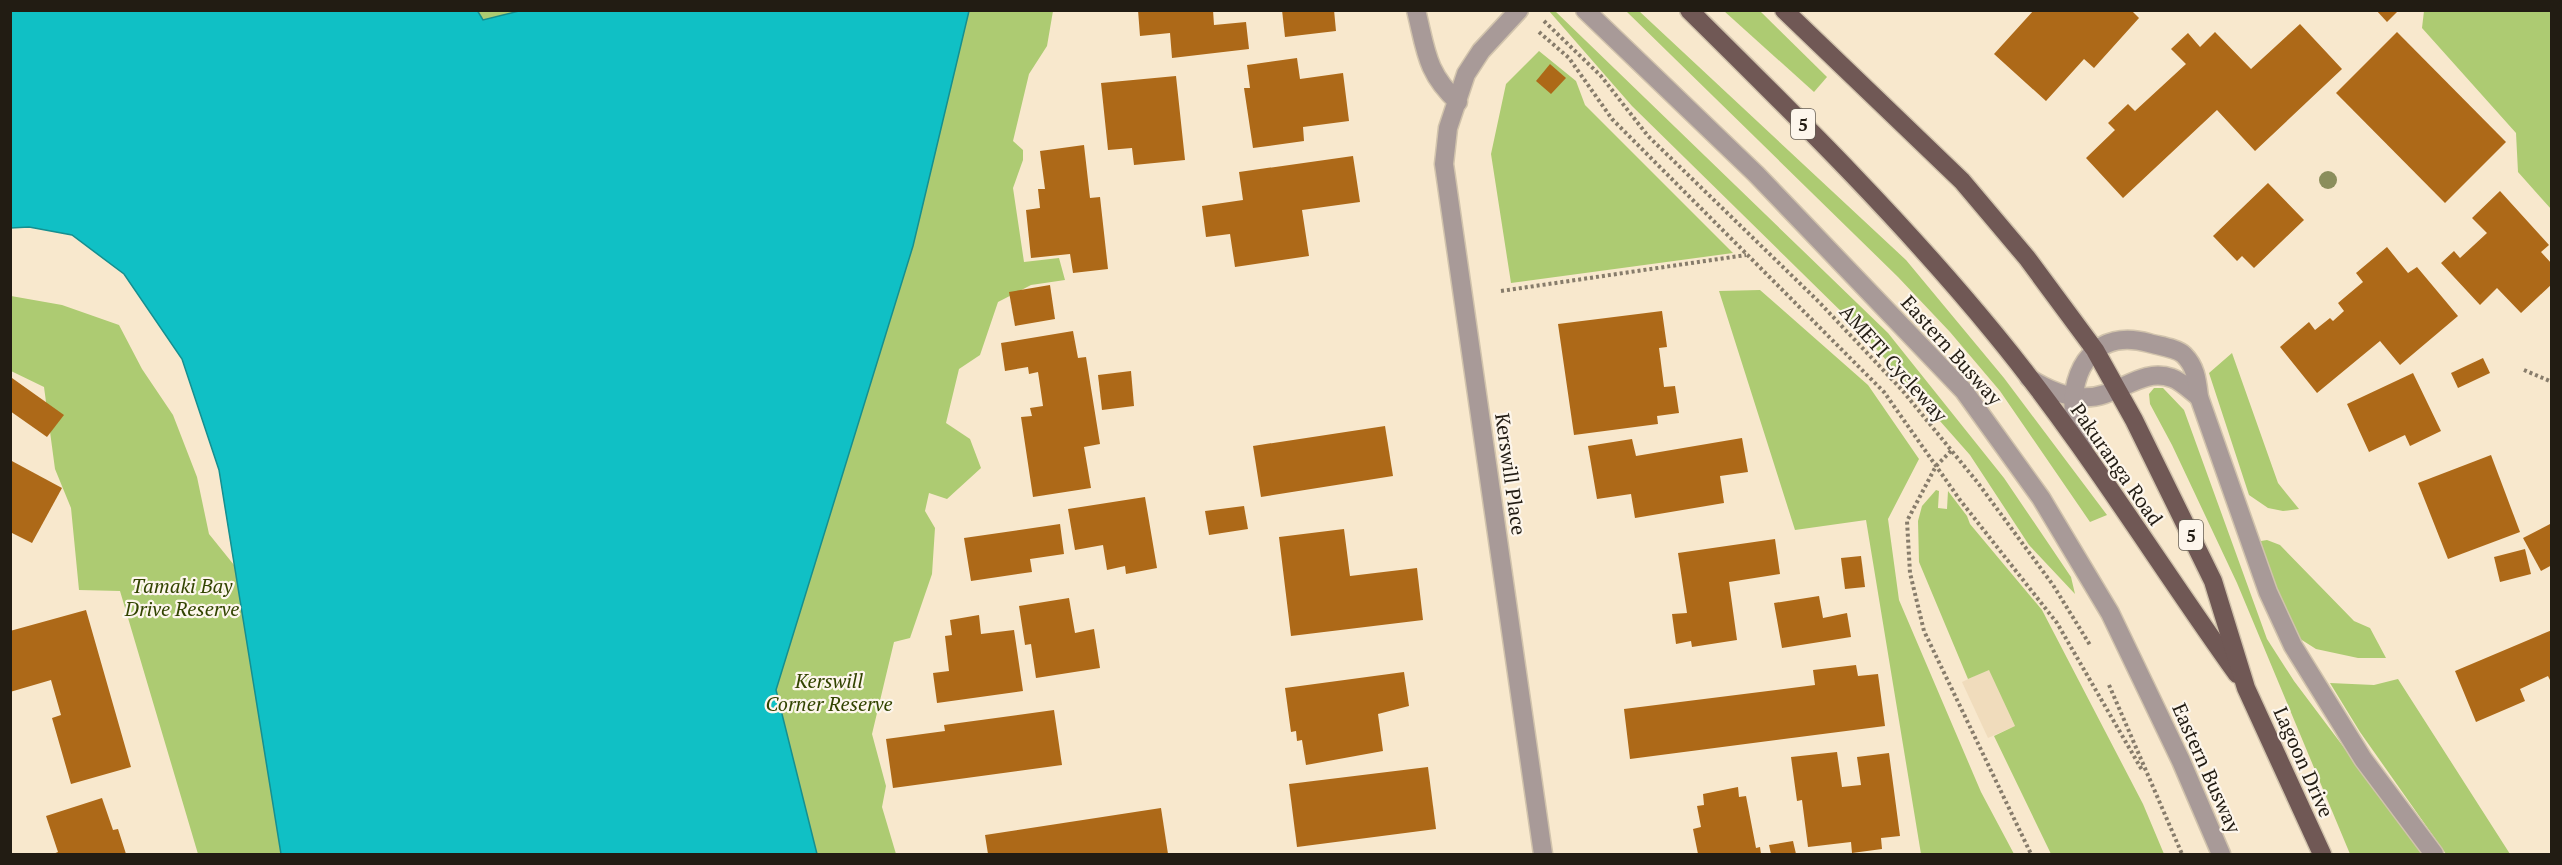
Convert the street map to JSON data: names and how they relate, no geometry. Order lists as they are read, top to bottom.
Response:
{
  "streets": {
    "main road": ["5", "Pakuranga Road", "Lagoon Drive"],
    "street": ["Eastern Busway", "Kerswill Place"],
    "path": ["AMETI Cycleway"]
  },
  "crossings": [
    ["Pakuranga Road", "Lagoon Drive"]
  ],
  "parks": ["Tamaki Bay Drive Reserve", "Kerswill Corner Reserve"]
}
